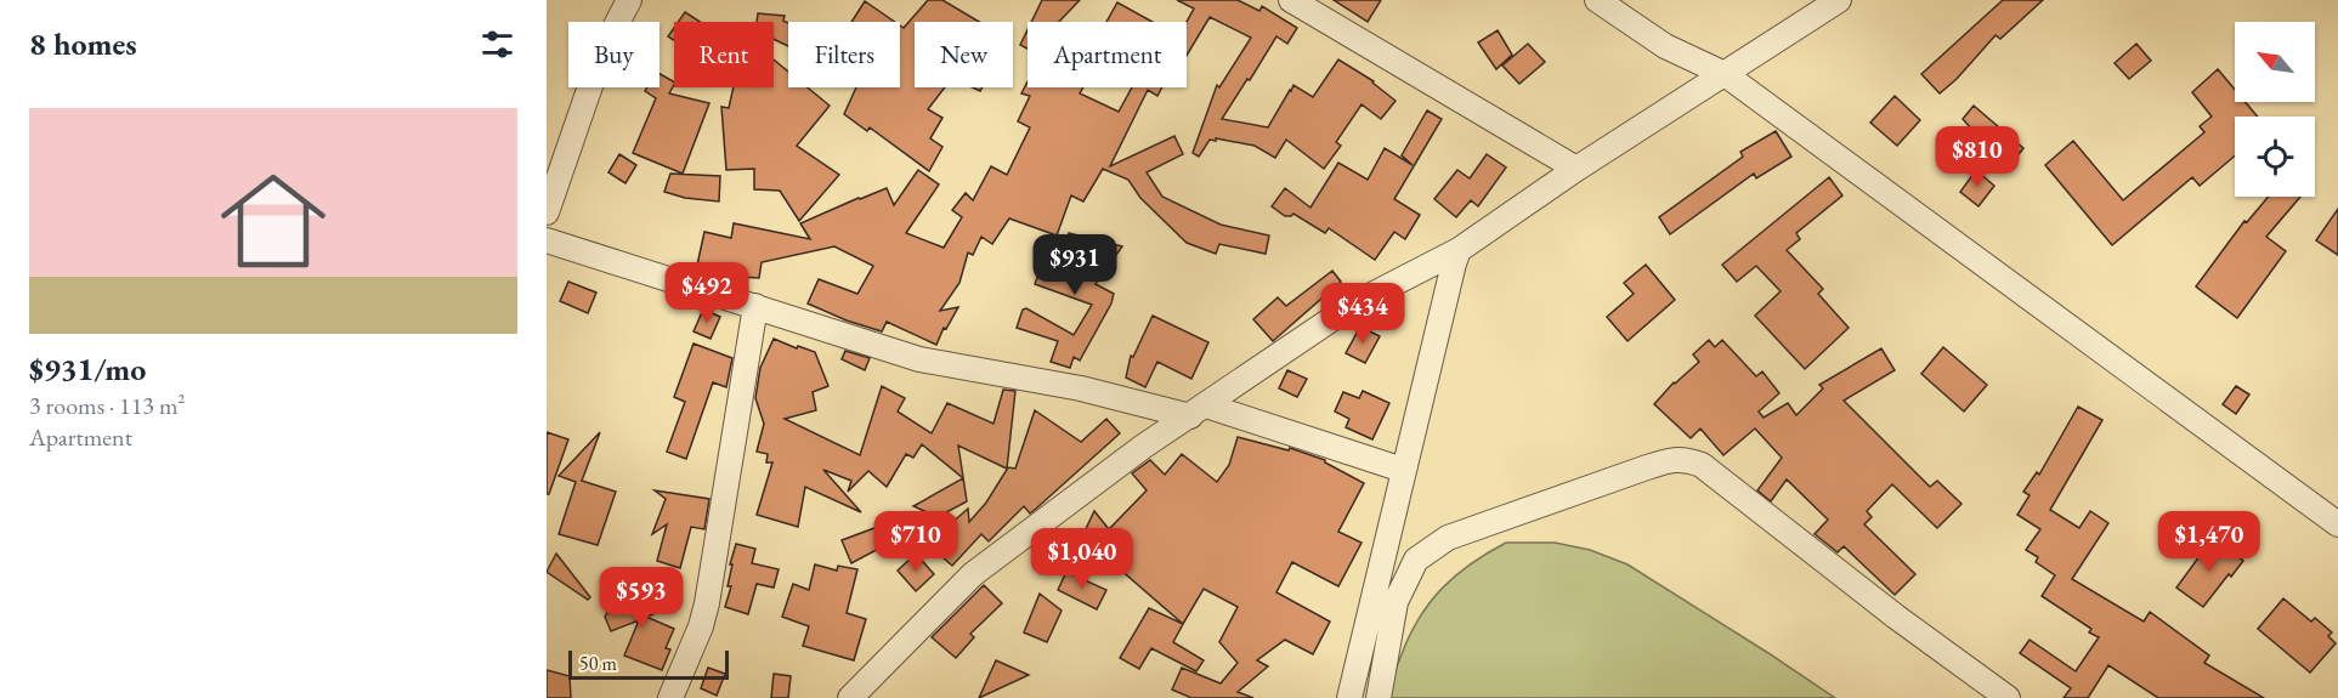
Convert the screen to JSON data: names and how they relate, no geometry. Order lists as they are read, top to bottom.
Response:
{
  "scale_bar": "50 m",
  "north": "top left",
  "page": {
    "heading": "8 homes",
    "chip": [
      "Buy",
      "Rent",
      "Filters",
      "New",
      "Apartment"
    ],
    "list": [
      {
        "name": "$931/mo",
        "note": "3 rooms · 113 m² · Apartment"
      }
    ],
    "price": [
      "$810",
      "$931",
      "$492",
      "$434",
      "$710",
      "$1,470",
      "$1,040",
      "$593"
    ],
    "scale": "50 m"
  }
}
